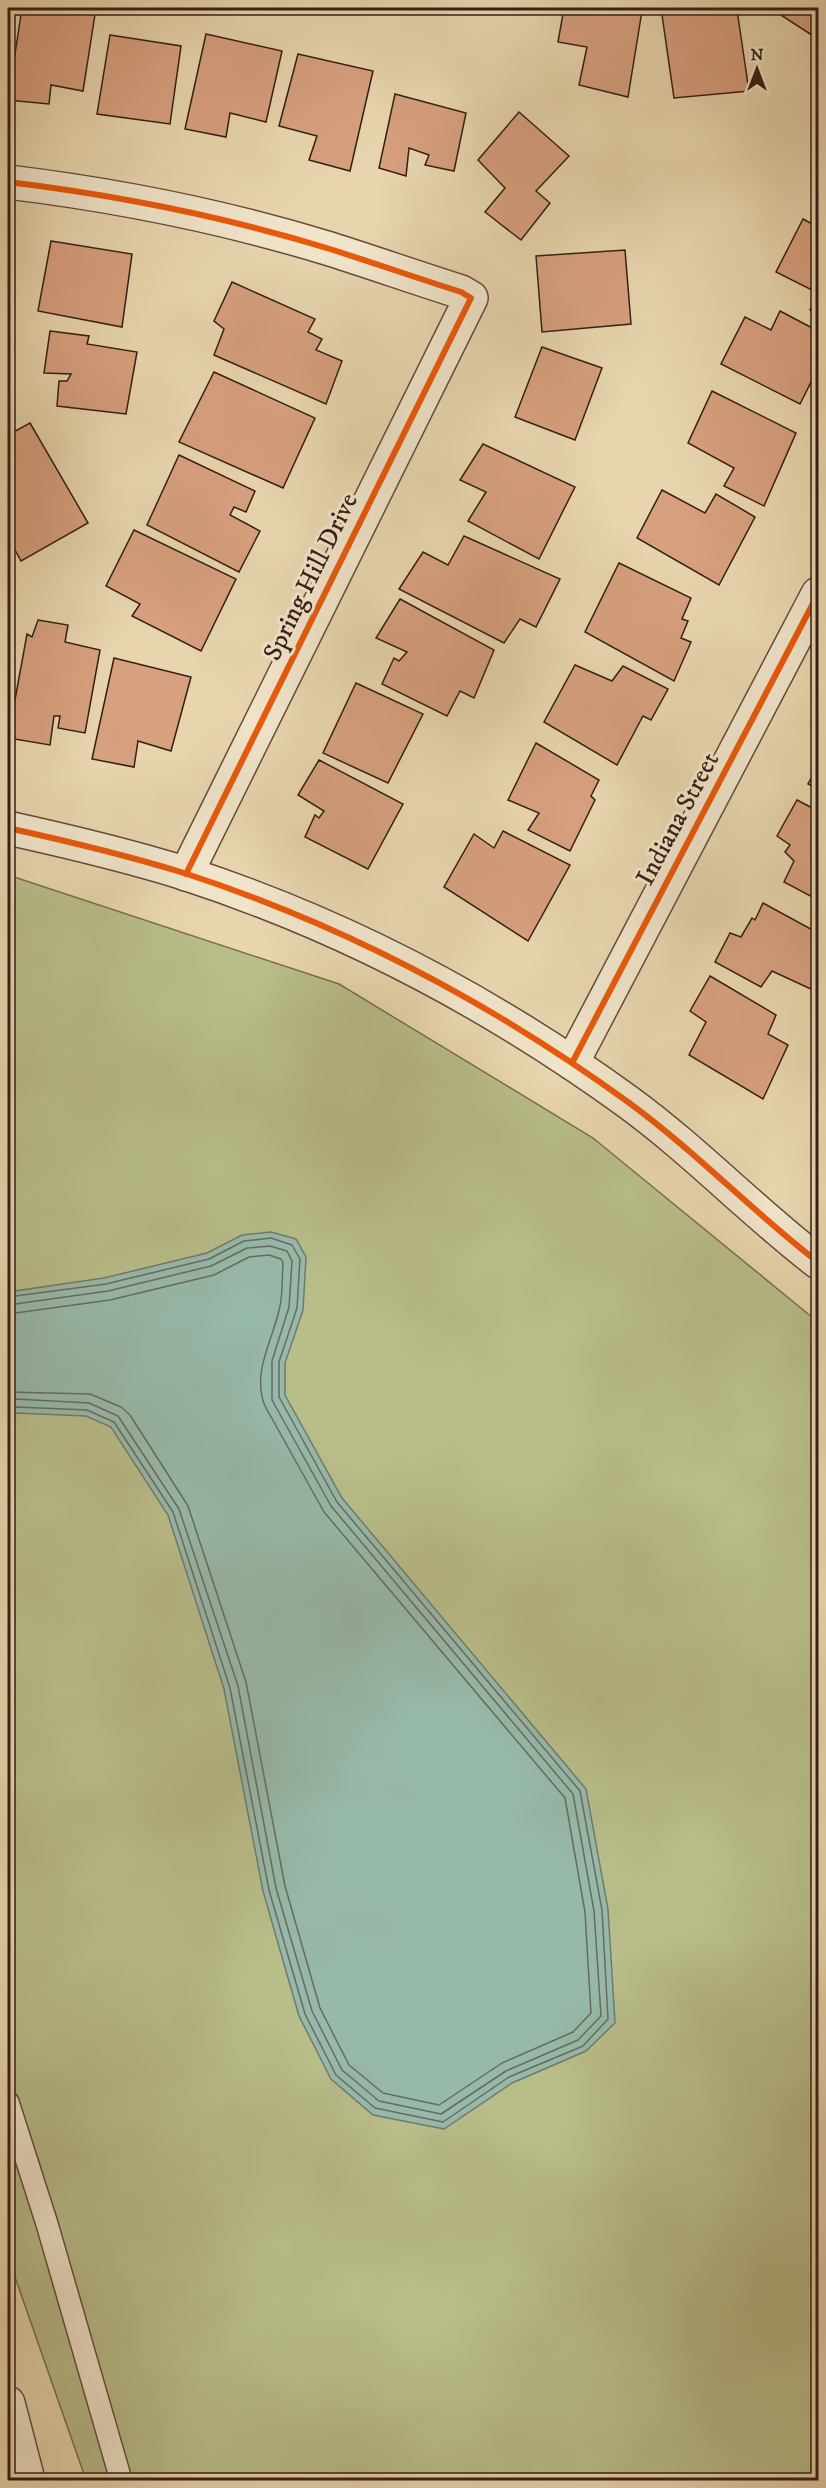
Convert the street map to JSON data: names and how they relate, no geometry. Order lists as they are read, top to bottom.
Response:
{
  "streets": {
    "street": ["Spring Hill Drive", "Indiana Street"]
  },
  "north": "top"
}
